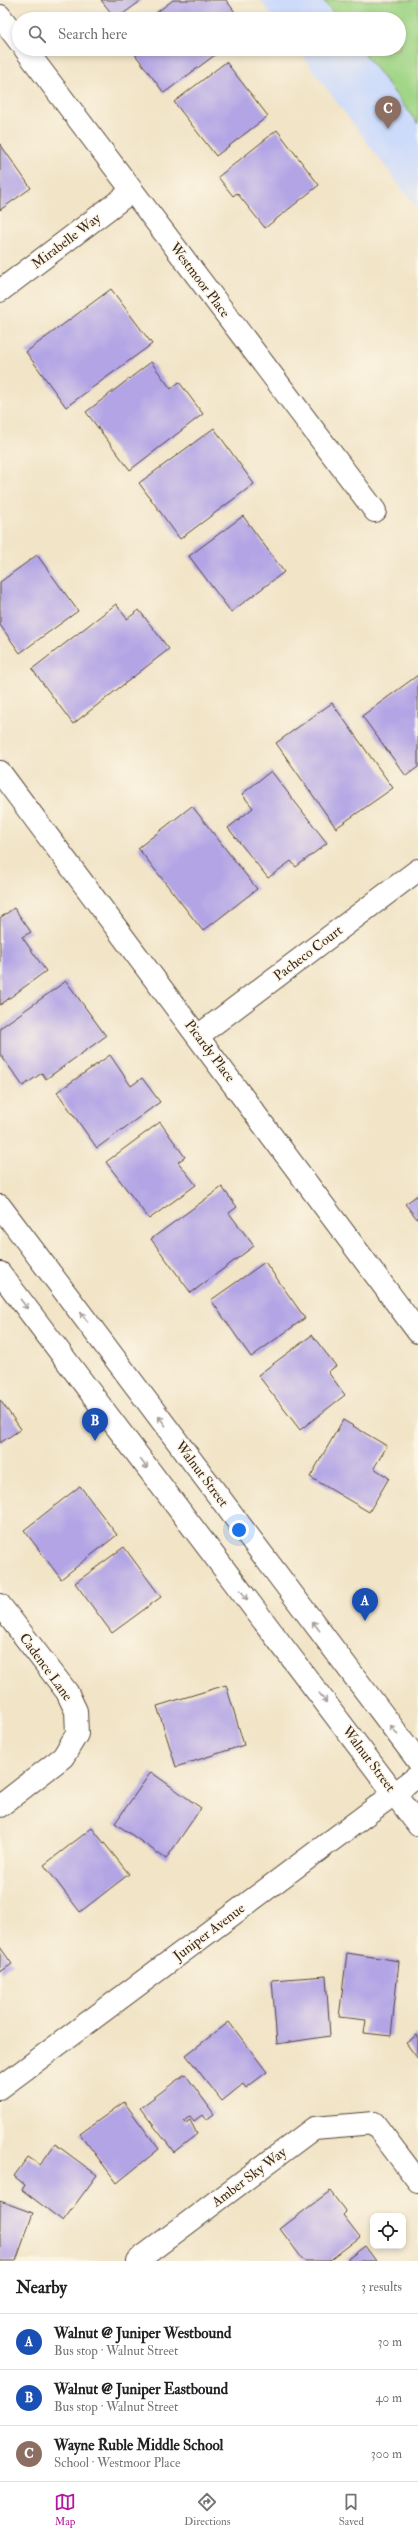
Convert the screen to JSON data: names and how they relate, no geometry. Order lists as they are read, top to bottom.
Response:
{
  "streets": {
    "street": [
      "Mirabelle Way",
      "Westmoor Place",
      "Pacheco Court",
      "Picardy Place",
      "Walnut Street",
      "Cadence Lane",
      "Juniper Avenue",
      "Amber Sky Way"
    ]
  },
  "crossings": [
    ["Mirabelle Way", "Westmoor Place"],
    ["Pacheco Court", "Picardy Place"],
    ["Walnut Street", "Juniper Avenue"]
  ],
  "page": {
    "search": "Search here",
    "pins": ["C", "B", "A"],
    "heading": ["Nearby", "3 results"],
    "list": [
      {
        "mark": "A",
        "name": "Walnut @ Juniper Westbound",
        "note": "Bus stop · Walnut Street",
        "value": "30 m"
      },
      {
        "mark": "B",
        "name": "Walnut @ Juniper Eastbound",
        "note": "Bus stop · Walnut Street",
        "value": "40 m"
      },
      {
        "mark": "C",
        "name": "Wayne Ruble Middle School",
        "note": "School · Westmoor Place",
        "value": "300 m"
      }
    ],
    "nav": ["Map", "Directions", "Saved"]
  }
}
